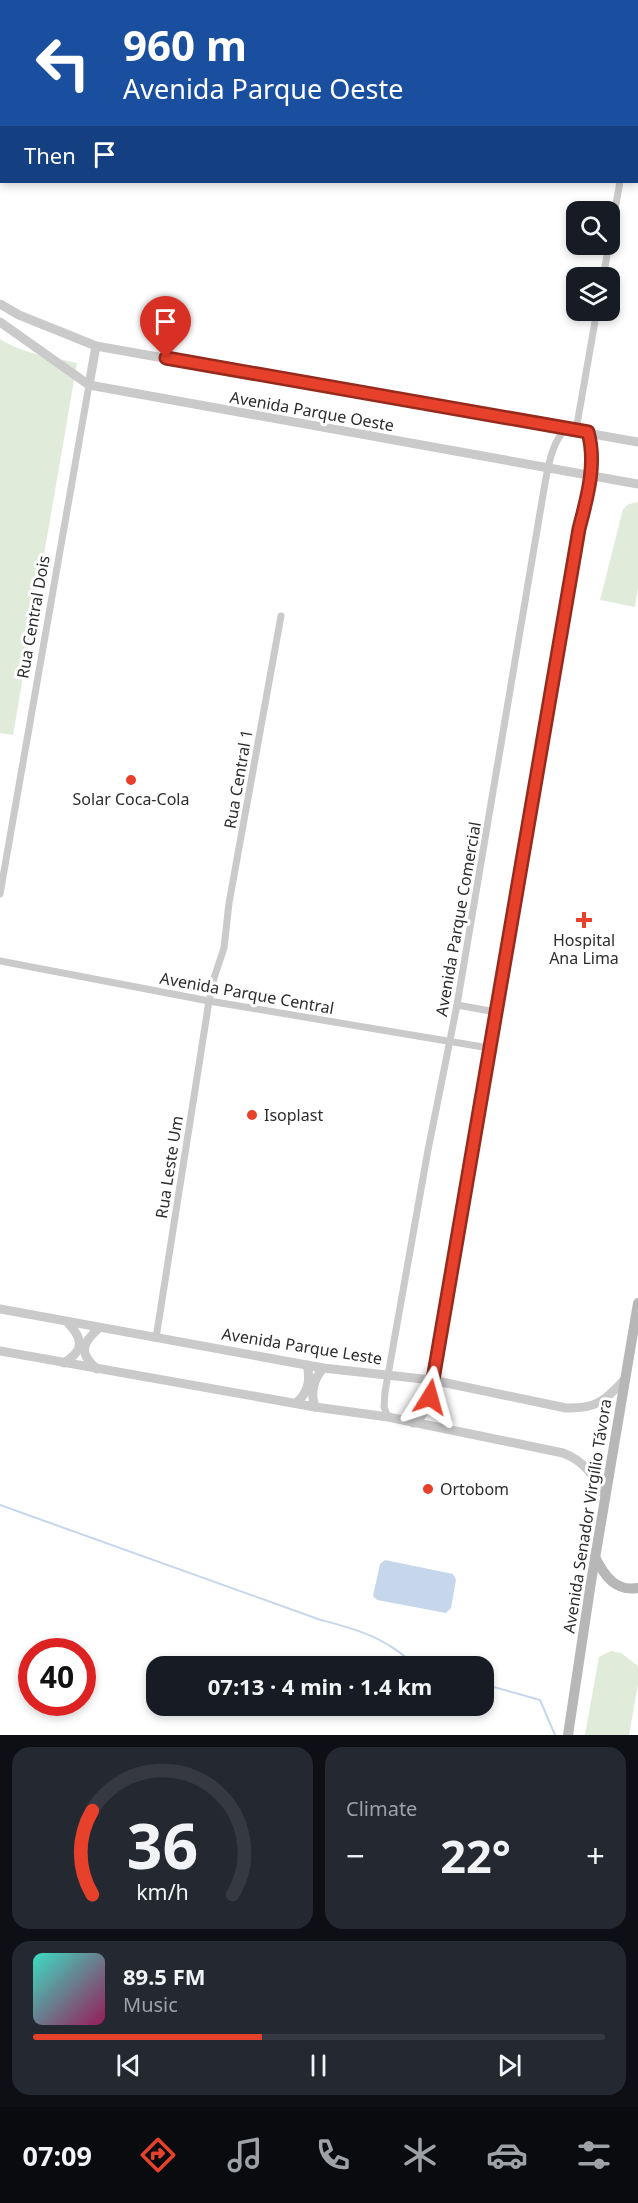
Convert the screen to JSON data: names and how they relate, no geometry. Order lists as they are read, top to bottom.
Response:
{
  "streets": {
    "main road": ["Avenida Senador Virgílio Távora"],
    "street": [
      "Avenida Parque Oeste",
      "Rua Central Dois",
      "Rua Central 1",
      "Avenida Parque Comercial",
      "Avenida Parque Central",
      "Rua Leste Um",
      "Avenida Parque Leste"
    ]
  },
  "crossings": [
    ["Avenida Parque Oeste", "Rua Central Dois"],
    ["Avenida Parque Oeste", "Avenida Parque Comercial"],
    ["Rua Central 1", "Avenida Parque Central"],
    ["Rua Central 1", "Rua Leste Um"],
    ["Avenida Parque Comercial", "Avenida Parque Central"],
    ["Avenida Parque Comercial", "Avenida Parque Leste"],
    ["Avenida Parque Central", "Rua Leste Um"],
    ["Rua Leste Um", "Avenida Parque Leste"],
    ["Avenida Parque Leste", "Avenida Senador Virgílio Távora"]
  ],
  "places": {
    "other": ["Solar Coca-Cola", "Isoplast", "Ortobom"],
    "health": ["Hospital Ana Lima"]
  },
  "page": {
    "turn": ["960 m", "Avenida Parque Oeste"],
    "then": "Then",
    "limit": "40",
    "trip": "07:13 · 4 min · 1.4 km",
    "tile": "Climate",
    "heat": ["−", "22°", "+"],
    "song": ["89.5 FM", "Music"],
    "tabs": "07:09",
    "gauge": ["36", "km/h"]
  }
}
